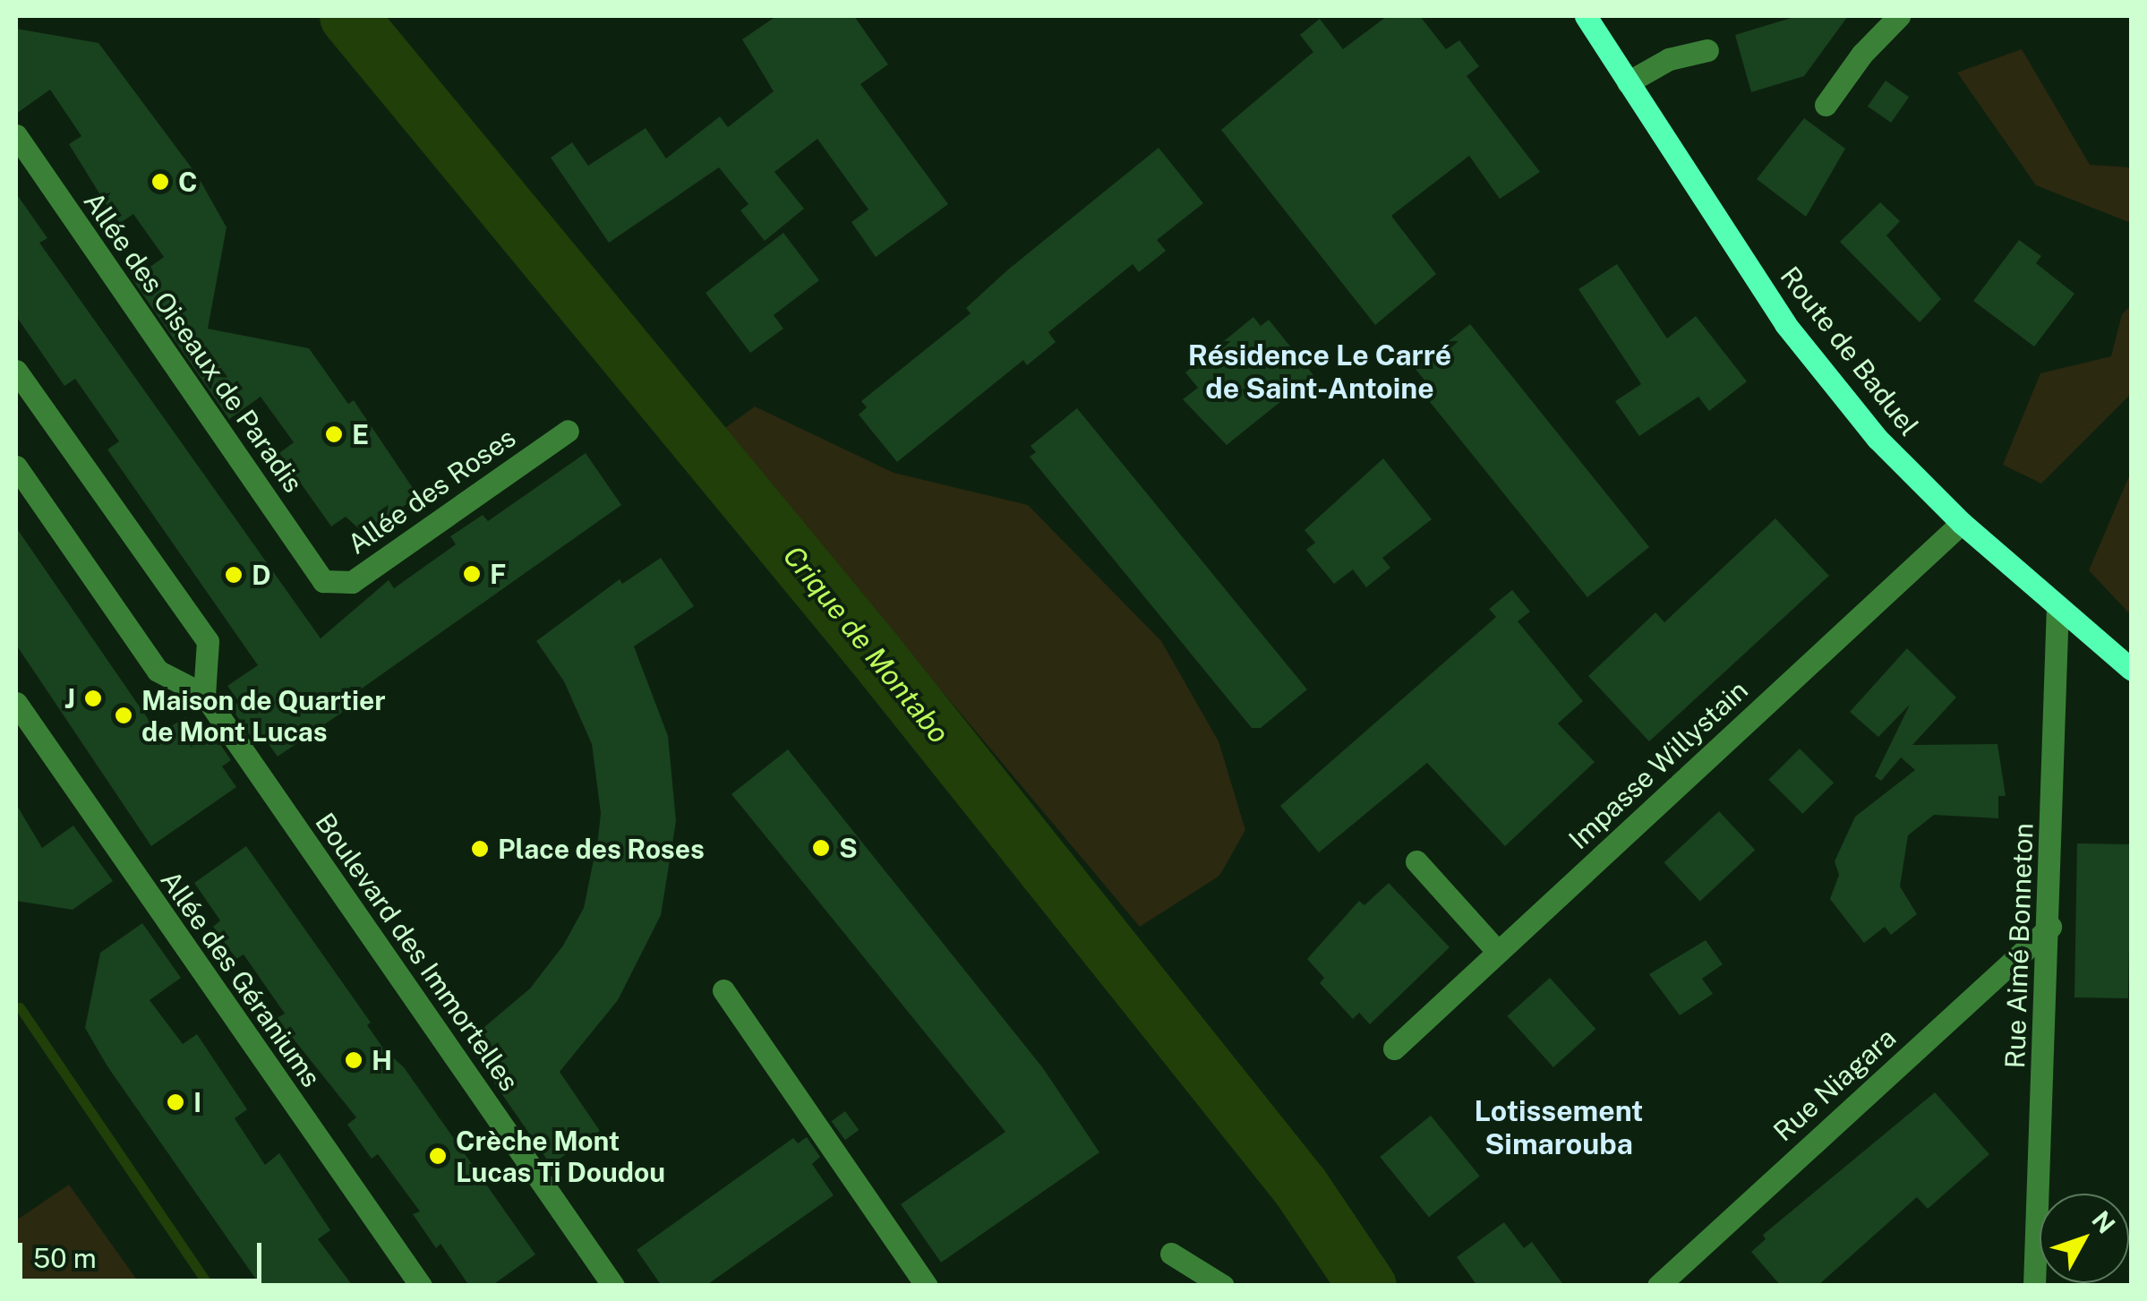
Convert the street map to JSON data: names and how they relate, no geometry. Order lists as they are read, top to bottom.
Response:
{
  "streets": {
    "main road": ["Route de Baduel"],
    "street": [
      "Allée des Oiseaux de Paradis",
      "Allée des Roses",
      "Impasse Willystain",
      "Rue Aimé Bonneton",
      "Boulevard des Immortelles",
      "Allée des Géraniums",
      "Rue Niagara"
    ]
  },
  "crossings": [
    ["Allée des Oiseaux de Paradis", "Allée des Roses"],
    ["Route de Baduel", "Impasse Willystain"],
    ["Route de Baduel", "Rue Aimé Bonneton"],
    ["Rue Aimé Bonneton", "Rue Niagara"]
  ],
  "districts": ["Résidence Le Carré de Saint-Antoine", "Lotissement Simarouba"],
  "water": ["Crique de Montabo"],
  "places": [
    "C",
    "E",
    "F",
    "D",
    "J",
    "Maison de Quartier de Mont Lucas",
    "S",
    "Place des Roses",
    "H",
    "I",
    "Crèche Mont Lucas Ti Doudou"
  ],
  "scale_bar": "50 m",
  "north": "top right"
}
